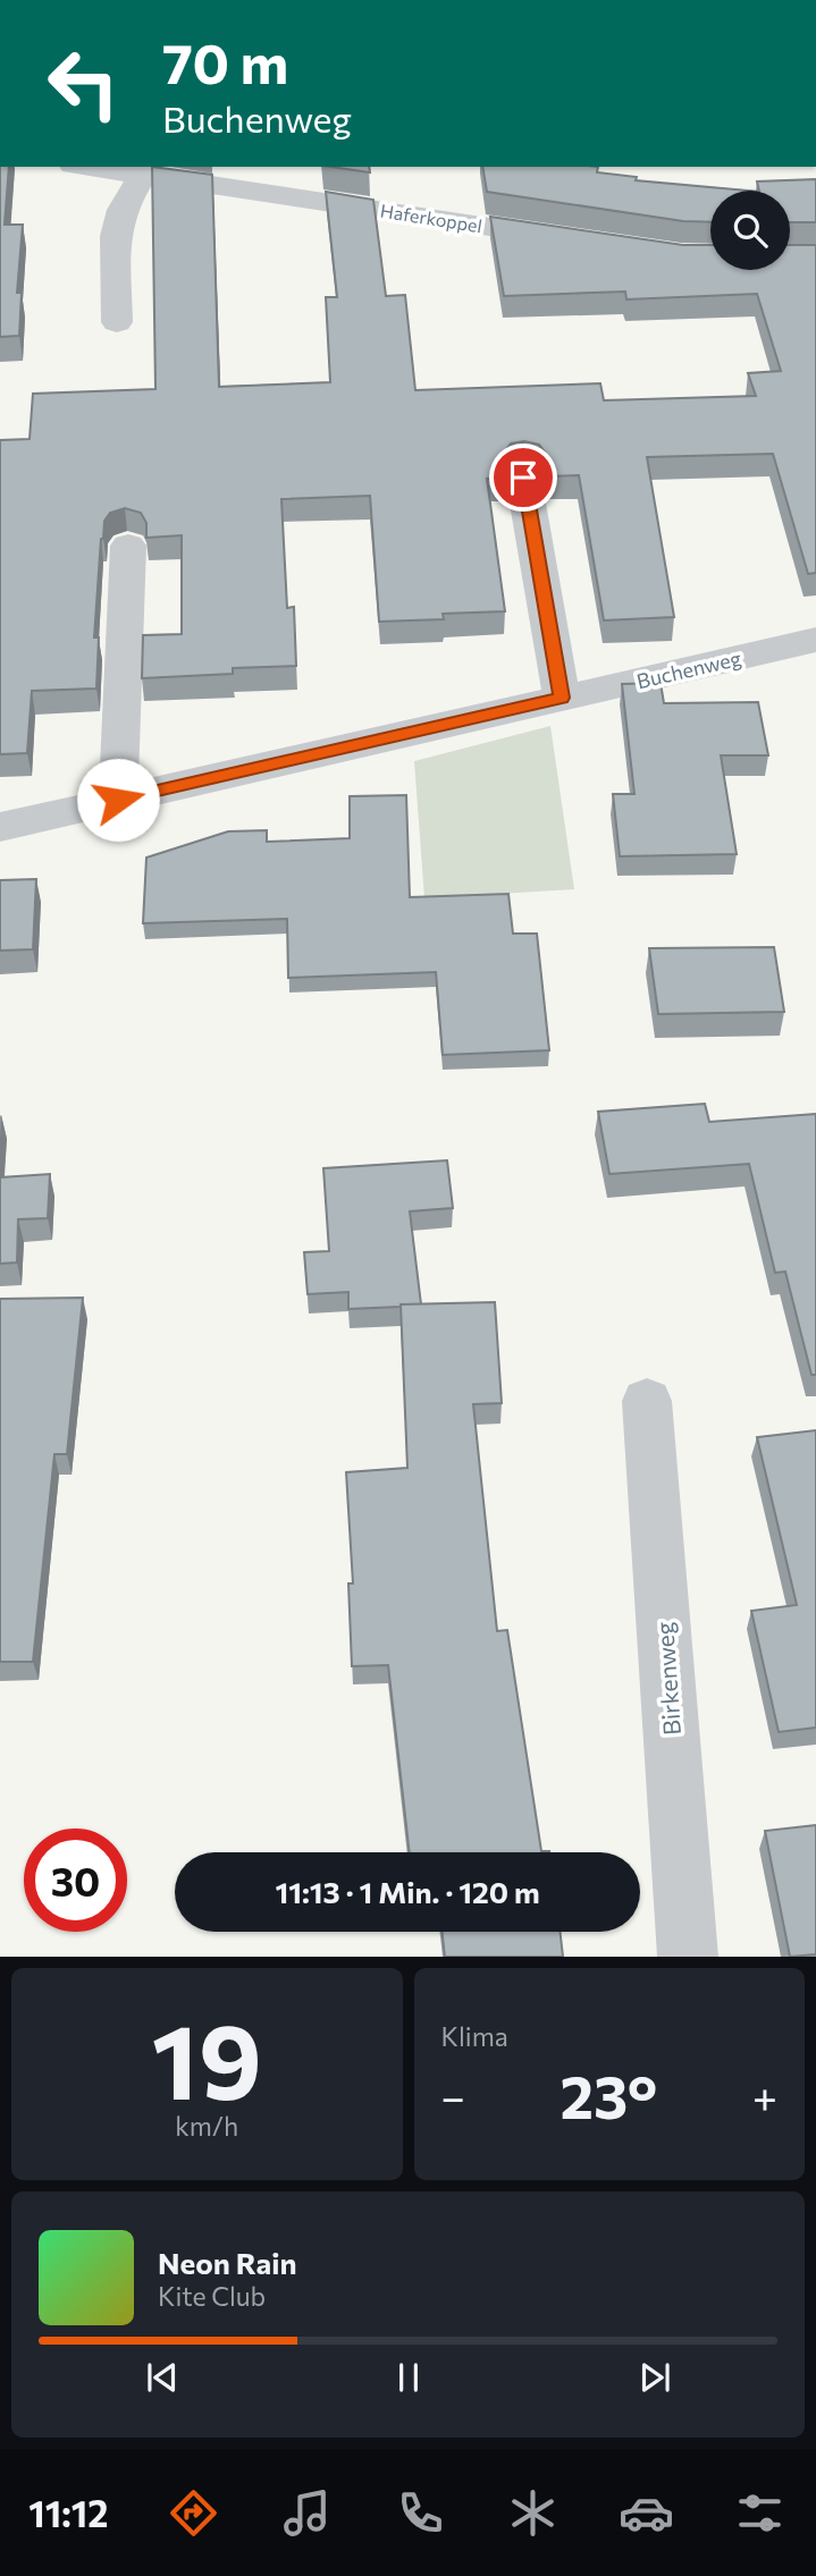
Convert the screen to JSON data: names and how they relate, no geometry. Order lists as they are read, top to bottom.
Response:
{
  "streets": {
    "street": ["Haferkoppel", "Buchenweg", "Birkenweg"]
  },
  "page": {
    "turn": ["70 m", "Buchenweg"],
    "limit": "30",
    "trip": "11:13 · 1 Min. · 120 m",
    "tile": [
      ["19", "km/h"],
      "Klima"
    ],
    "heat": ["−", "23°", "+"],
    "song": ["Neon Rain", "Kite Club"],
    "tabs": "11:12"
  }
}
